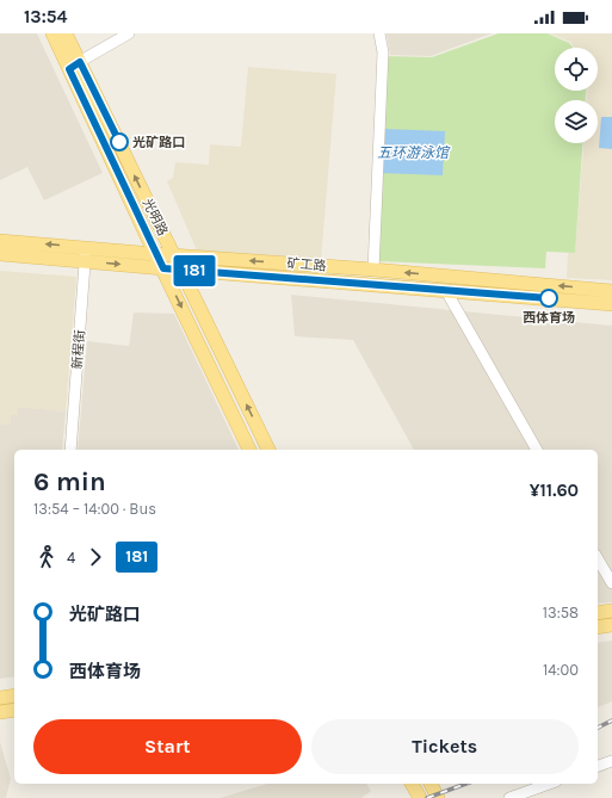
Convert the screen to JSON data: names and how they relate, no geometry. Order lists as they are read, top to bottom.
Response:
{
  "streets": {
    "main road": ["光明路", "矿工路"],
    "street": ["新程街"]
  },
  "crossings": [
    ["光明路", "矿工路"],
    ["矿工路", "新程街"]
  ],
  "water": ["五环游泳馆"],
  "places": ["光矿路口", "西体育场"],
  "lines": ["bus line 181"],
  "page": {
    "status": "13:54",
    "on_map": "181",
    "heading": ["6 min", "13:54 – 14:00 · Bus", "¥11.60"],
    "legs": ["4", "181"],
    "list": [
      {
        "name": "光矿路口",
        "value": "13:58"
      },
      {
        "name": "西体育场",
        "value": "14:00"
      }
    ],
    "buttons": ["Start", "Tickets"]
  }
}
